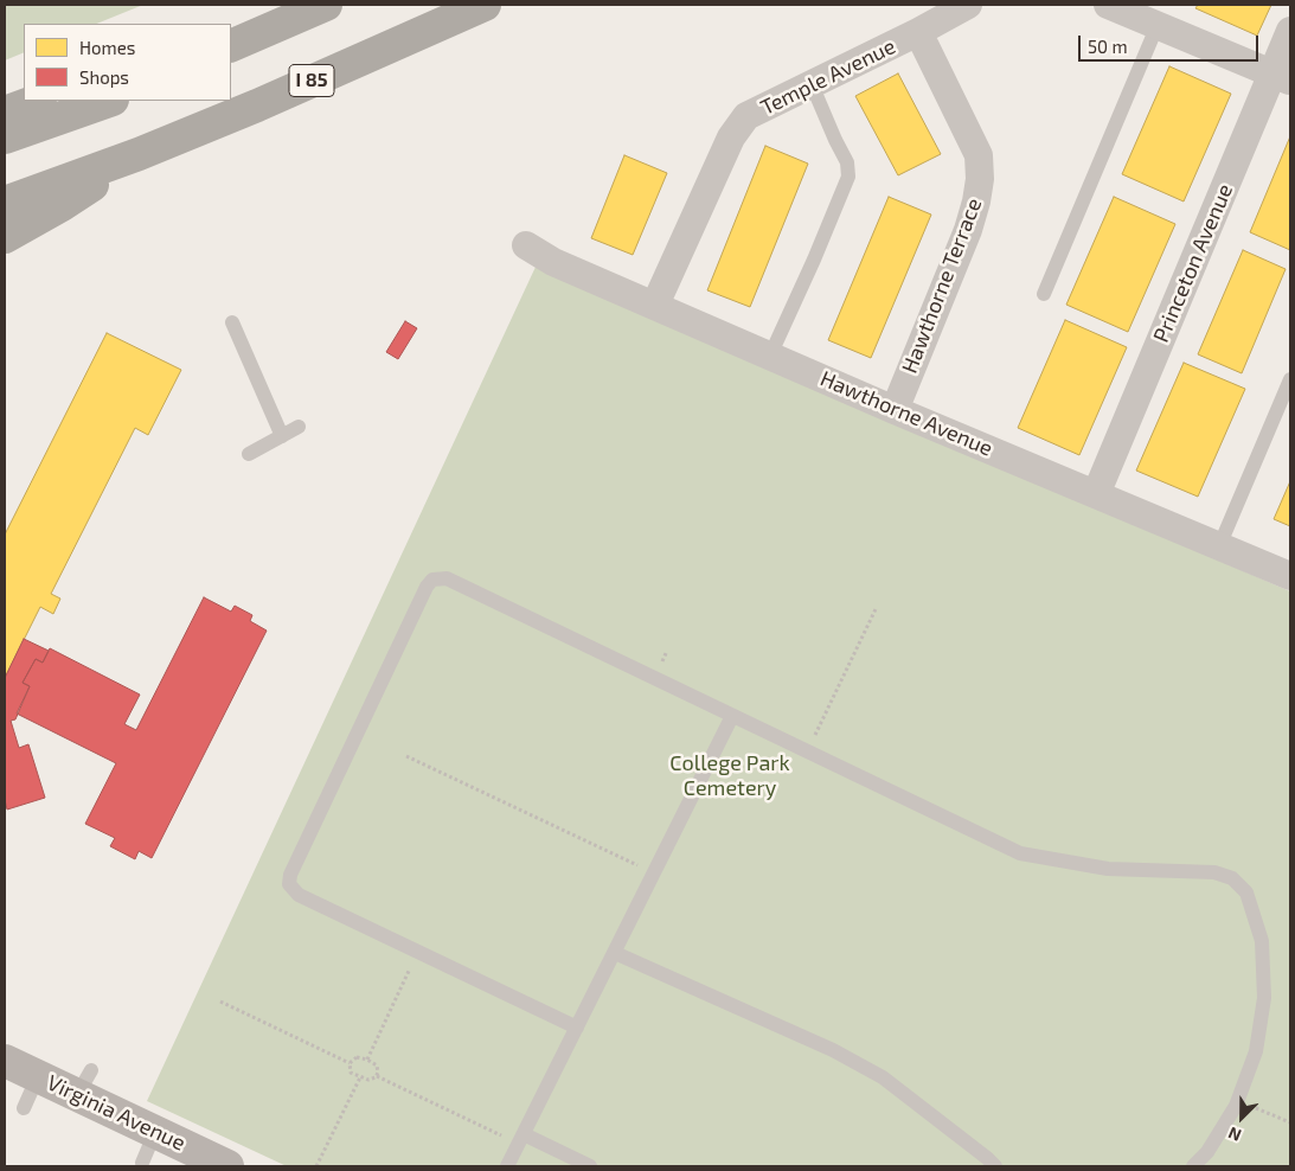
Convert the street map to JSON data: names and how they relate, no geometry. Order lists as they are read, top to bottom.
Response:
{
  "streets": {
    "highway": ["I 85"],
    "main road": ["Virginia Avenue"],
    "street": [
      "Temple Avenue",
      "Princeton Avenue",
      "Hawthorne Terrace",
      "Hawthorne Avenue"
    ]
  },
  "crossings": [
    ["Temple Avenue", "Hawthorne Terrace"],
    ["Temple Avenue", "Hawthorne Avenue"],
    ["Princeton Avenue", "Hawthorne Avenue"],
    ["Hawthorne Terrace", "Hawthorne Avenue"]
  ],
  "parks": ["College Park Cemetery"],
  "legend": ["Homes", "Shops"],
  "scale_bar": "50 m",
  "north": "bottom left"
}
